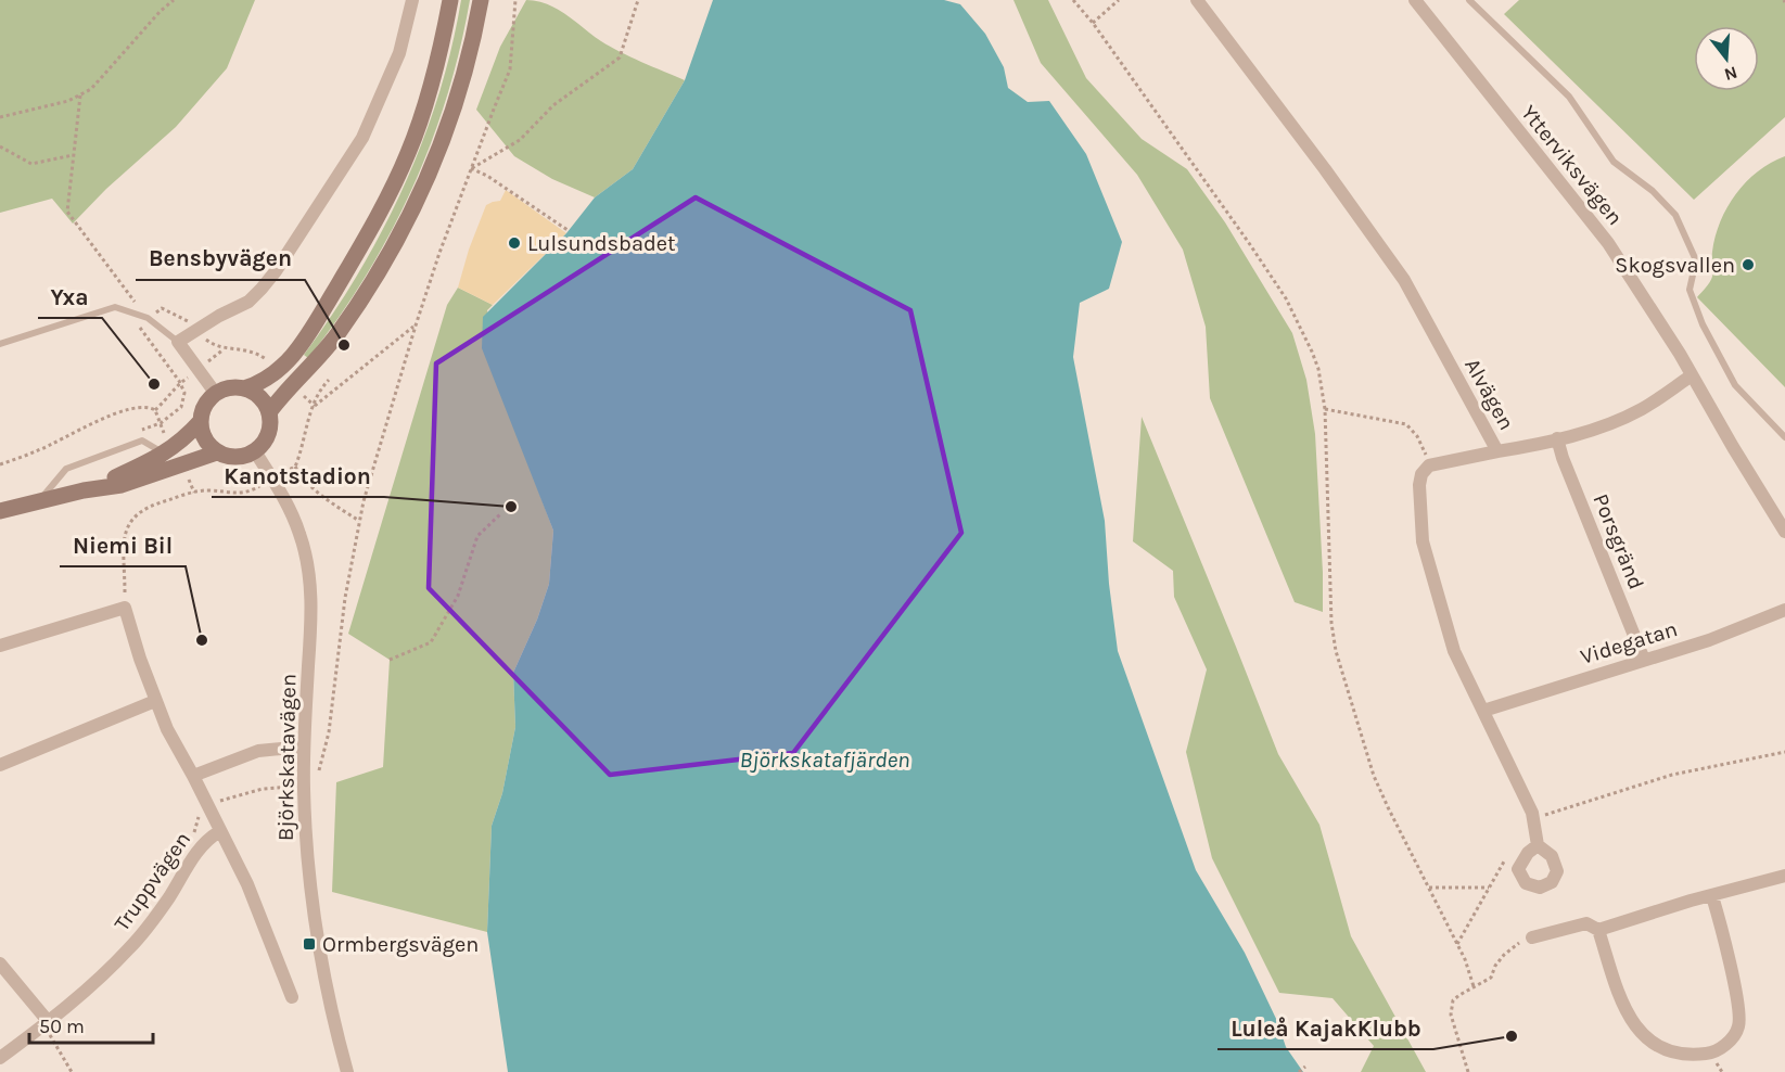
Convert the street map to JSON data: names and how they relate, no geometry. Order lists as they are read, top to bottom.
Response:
{
  "streets": {
    "street": [
      "Ytterviksvägen",
      "Alvägen",
      "Porsgränd",
      "Videgatan",
      "Björkskatavägen",
      "Truppvägen"
    ]
  },
  "crossings": [
    ["Porsgränd", "Videgatan"]
  ],
  "water": ["Björkskatafjärden"],
  "places": {
    "other": [
      "Lulsundsbadet",
      "Skogsvallen",
      "Bensbyvägen",
      "Yxa",
      "Kanotstadion",
      "Niemi Bil",
      "Luleå KajakKlubb"
    ],
    "transit": ["Ormbergsvägen"]
  },
  "scale_bar": "50 m",
  "north": "bottom"
}
